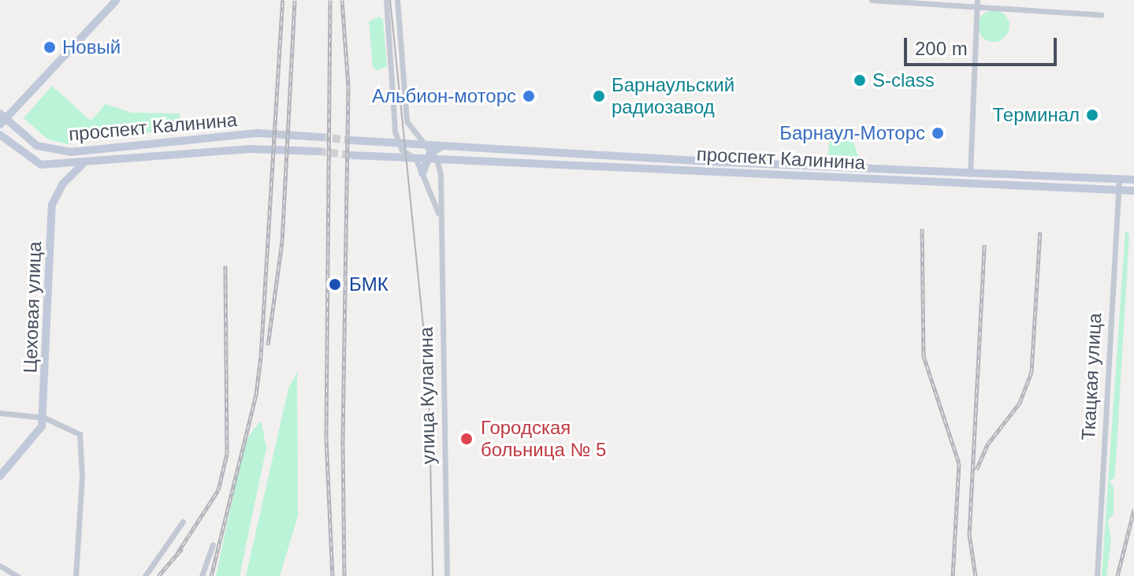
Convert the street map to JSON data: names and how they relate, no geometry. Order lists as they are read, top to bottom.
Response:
{
  "streets": {
    "main road": ["проспект Калинина", "Цеховая улица"],
    "street": ["Ткацкая улица", "улица Кулагина"]
  },
  "crossings": [
    ["проспект Калинина", "Цеховая улица"],
    ["проспект Калинина", "Ткацкая улица"],
    ["проспект Калинина", "улица Кулагина"]
  ],
  "places": [
    "Новый",
    "S-class",
    "Альбион-моторс",
    "Барнаульский радиозавод",
    "Терминал",
    "Барнаул-Моторс",
    "БМК",
    "Городская больница № 5"
  ],
  "scale_bar": "200 m"
}
